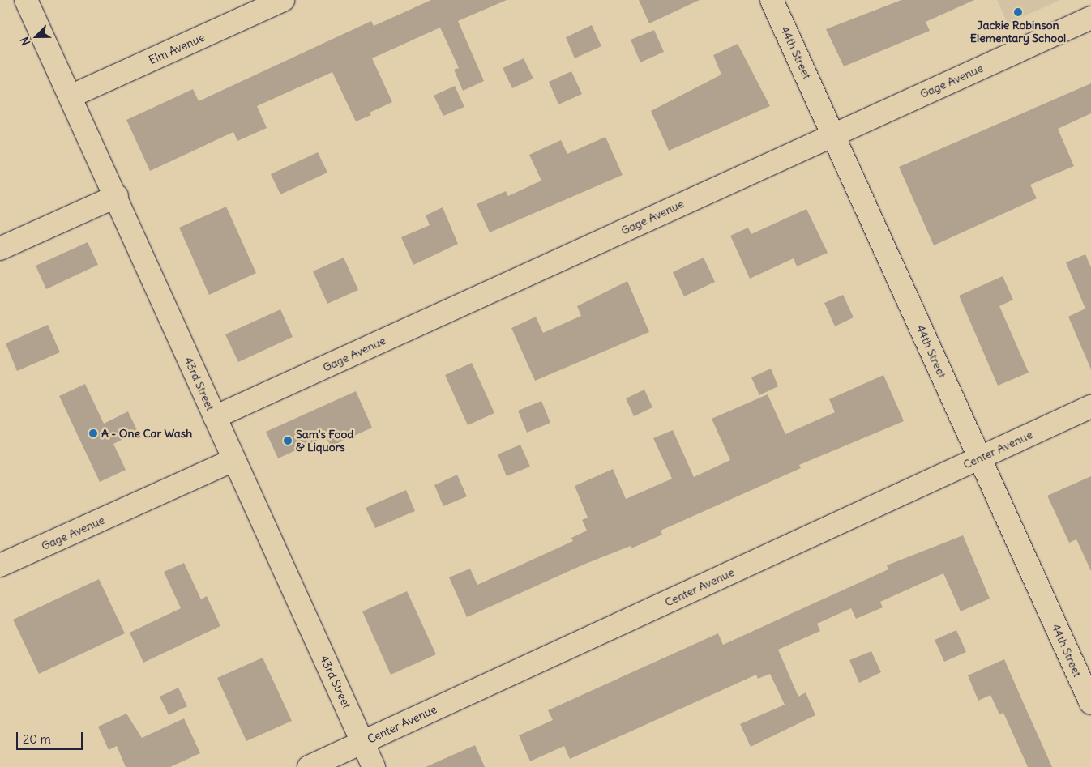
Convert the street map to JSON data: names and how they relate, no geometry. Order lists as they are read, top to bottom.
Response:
{
  "streets": {
    "street": [
      "Elm Avenue",
      "44th Street",
      "Gage Avenue",
      "43rd Street",
      "Center Avenue"
    ]
  },
  "crossings": [
    ["Elm Avenue", "43rd Street"],
    ["44th Street", "Gage Avenue"],
    ["44th Street", "Center Avenue"],
    ["Gage Avenue", "43rd Street"],
    ["43rd Street", "Center Avenue"]
  ],
  "places": ["Jackie Robinson Elementary School", "A - One Car Wash", "Sam's Food & Liquors"],
  "scale_bar": "20 m",
  "north": "bottom left"
}
